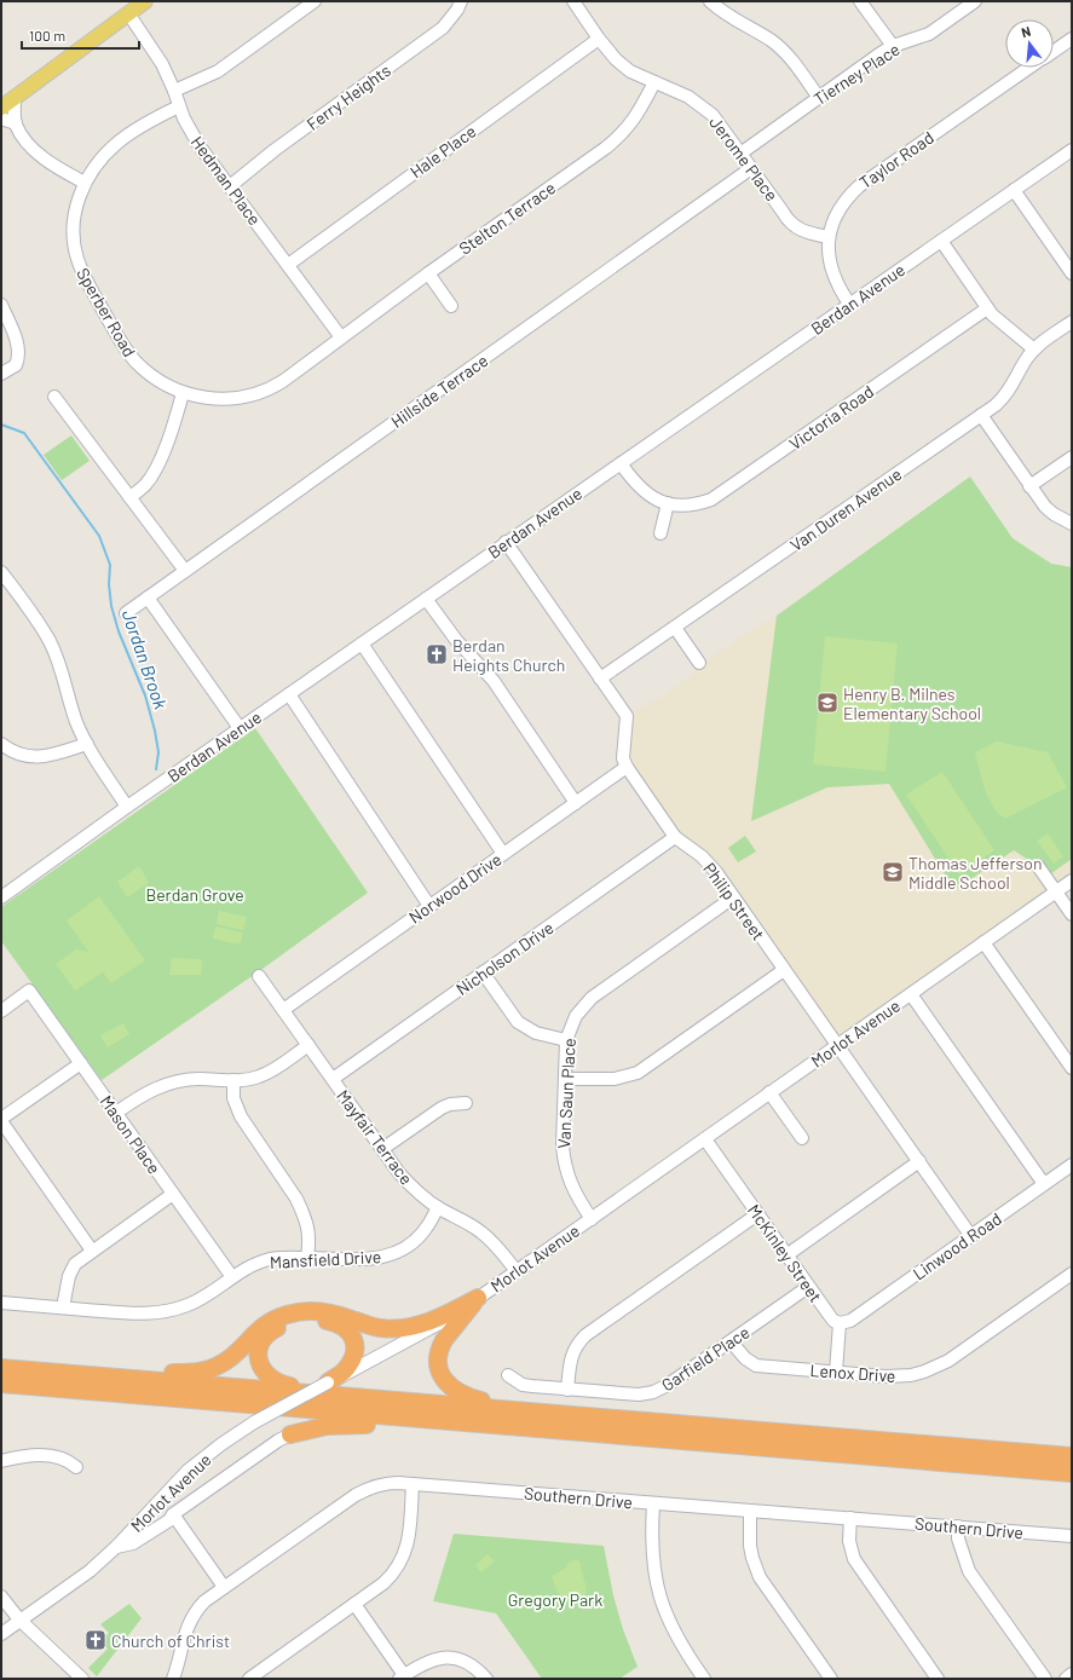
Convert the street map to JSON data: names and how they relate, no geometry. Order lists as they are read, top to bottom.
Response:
{
  "streets": {
    "street": [
      "Tierney Place",
      "Ferry Heights",
      "Hale Place",
      "Jerome Place",
      "Taylor Road",
      "Hedman Place",
      "Stelton Terrace",
      "Berdan Avenue",
      "Sperber Road",
      "Hillside Terrace",
      "Victoria Road",
      "Van Duren Avenue",
      "Norwood Drive",
      "Philip Street",
      "Nicholson Drive",
      "Morlot Avenue",
      "Van Saun Place",
      "Mason Place",
      "Mayfair Terrace",
      "Linwood Road",
      "McKinley Street",
      "Mansfield Drive",
      "Garfield Place",
      "Lenox Drive",
      "Southern Drive"
    ]
  },
  "crossings": [
    ["Tierney Place", "Jerome Place"],
    ["Ferry Heights", "Hedman Place"],
    ["Hale Place", "Jerome Place"],
    ["Hale Place", "Hedman Place"],
    ["Jerome Place", "Taylor Road"],
    ["Jerome Place", "Stelton Terrace"],
    ["Jerome Place", "Hillside Terrace"],
    ["Taylor Road", "Berdan Avenue"],
    ["Hedman Place", "Stelton Terrace"],
    ["Hedman Place", "Sperber Road"],
    ["Stelton Terrace", "Sperber Road"],
    ["Berdan Avenue", "Victoria Road"],
    ["Norwood Drive", "Philip Street"],
    ["Norwood Drive", "Mayfair Terrace"],
    ["Philip Street", "Nicholson Drive"],
    ["Philip Street", "Morlot Avenue"],
    ["Philip Street", "Van Saun Place"],
    ["Philip Street", "Linwood Road"],
    ["Nicholson Drive", "Mayfair Terrace"],
    ["Morlot Avenue", "Van Saun Place"],
    ["Morlot Avenue", "Mayfair Terrace"],
    ["Morlot Avenue", "McKinley Street"],
    ["Mason Place", "Mansfield Drive"],
    ["Mayfair Terrace", "Mansfield Drive"],
    ["Linwood Road", "McKinley Street"],
    ["McKinley Street", "Garfield Place"],
    ["Garfield Place", "Lenox Drive"]
  ],
  "water": ["Jordan Brook"],
  "parks": ["Berdan Grove", "Gregory Park"],
  "places": {
    "church": ["Berdan Heights Church", "Church of Christ"],
    "school or university": ["Henry B. Milnes Elementary School", "Thomas Jefferson Middle School"]
  },
  "scale_bar": "100 m",
  "north": "top"
}
